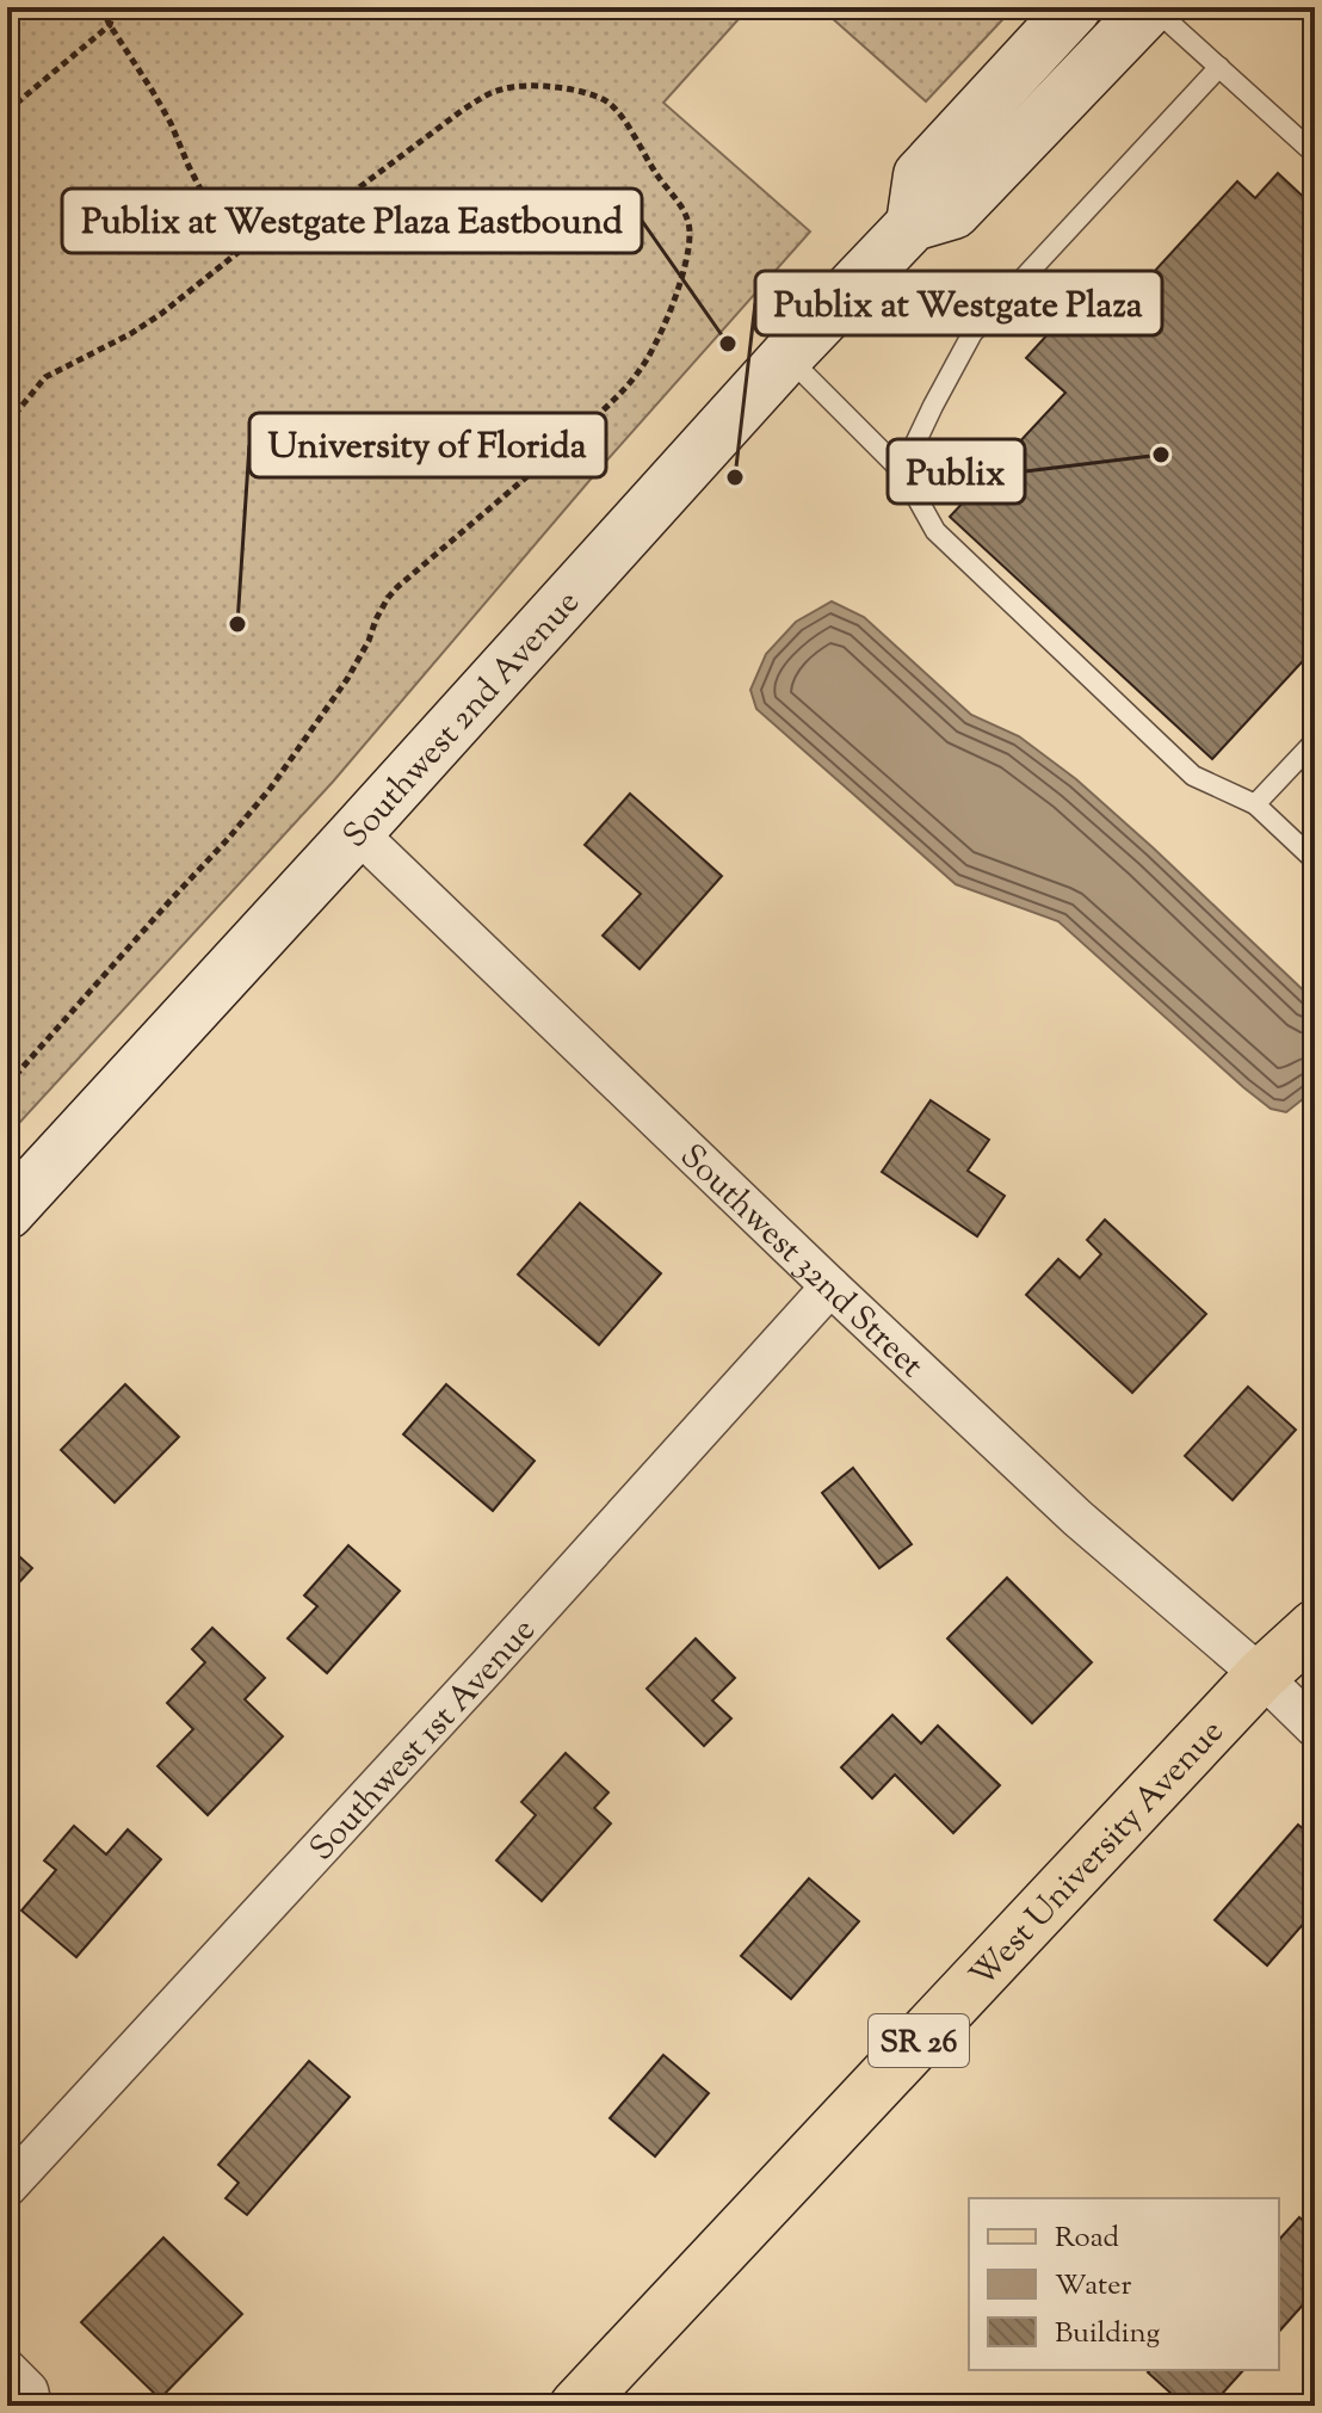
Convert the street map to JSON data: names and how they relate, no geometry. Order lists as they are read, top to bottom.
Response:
{
  "streets": {
    "main road": ["Southwest 2nd Avenue", "West University Avenue", "SR 26"],
    "street": ["Southwest 32nd Street", "Southwest 1st Avenue"]
  },
  "crossings": [
    ["Southwest 2nd Avenue", "Southwest 32nd Street"],
    ["Southwest 32nd Street", "Southwest 1st Avenue"],
    ["Southwest 32nd Street", "West University Avenue"]
  ],
  "places": [
    "Publix at Westgate Plaza Eastbound",
    "Publix",
    "Publix at Westgate Plaza",
    "University of Florida"
  ],
  "legend": ["Road", "Water", "Building"]
}
